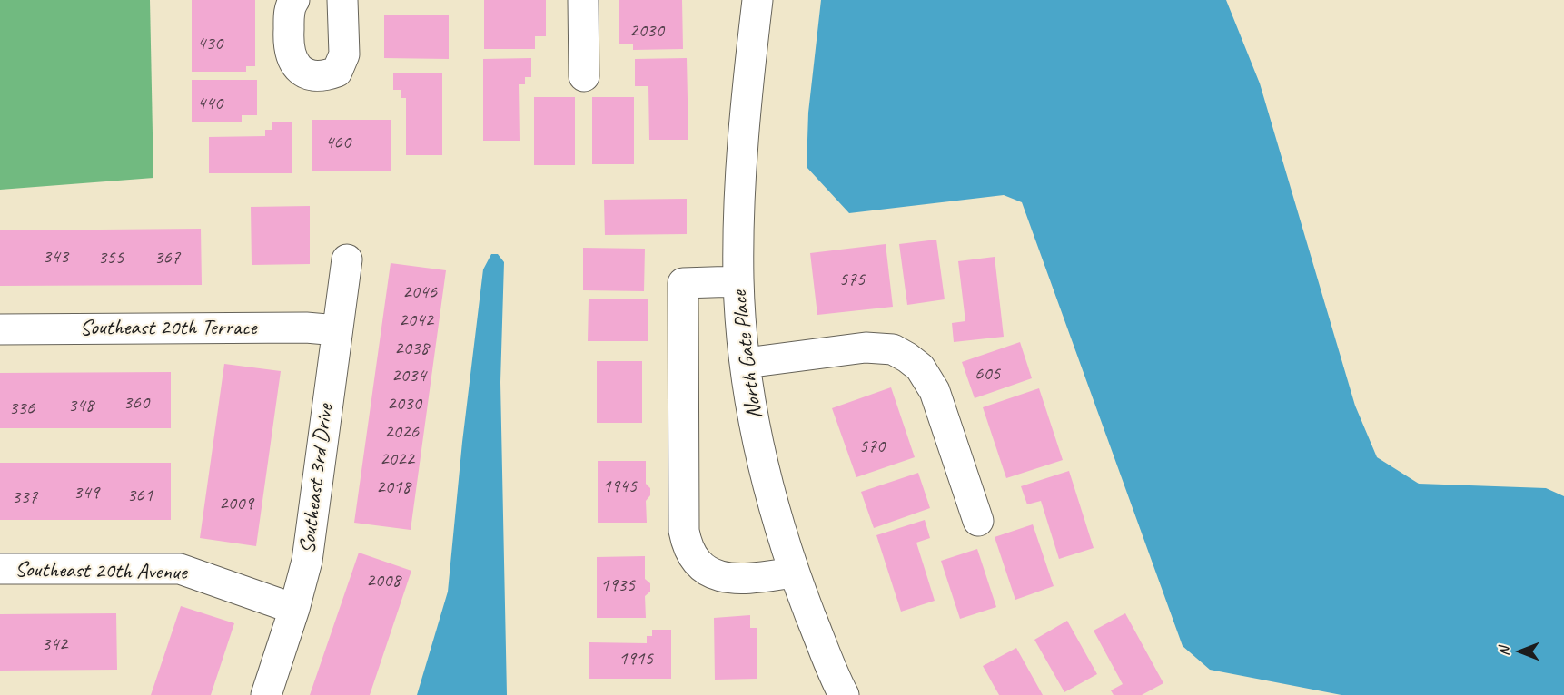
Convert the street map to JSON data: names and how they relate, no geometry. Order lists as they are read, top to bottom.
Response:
{
  "streets": {
    "street": [
      "Southeast 20th Terrace",
      "North Gate Place",
      "Southeast 3rd Drive",
      "Southeast 20th Avenue"
    ]
  },
  "crossings": [
    ["Southeast 20th Terrace", "Southeast 3rd Drive"],
    ["Southeast 3rd Drive", "Southeast 20th Avenue"]
  ],
  "house_numbers": [
    "2030",
    "430",
    "440",
    "460",
    "343",
    "355",
    "367",
    "575",
    "2046",
    "2042",
    "2038",
    "605",
    "2034",
    "360",
    "2030",
    "348",
    "336",
    "2026",
    "570",
    "2022",
    "1945",
    "2018",
    "349",
    "361",
    "337",
    "2009",
    "2008",
    "1935",
    "342",
    "1915"
  ],
  "north": "left"
}
